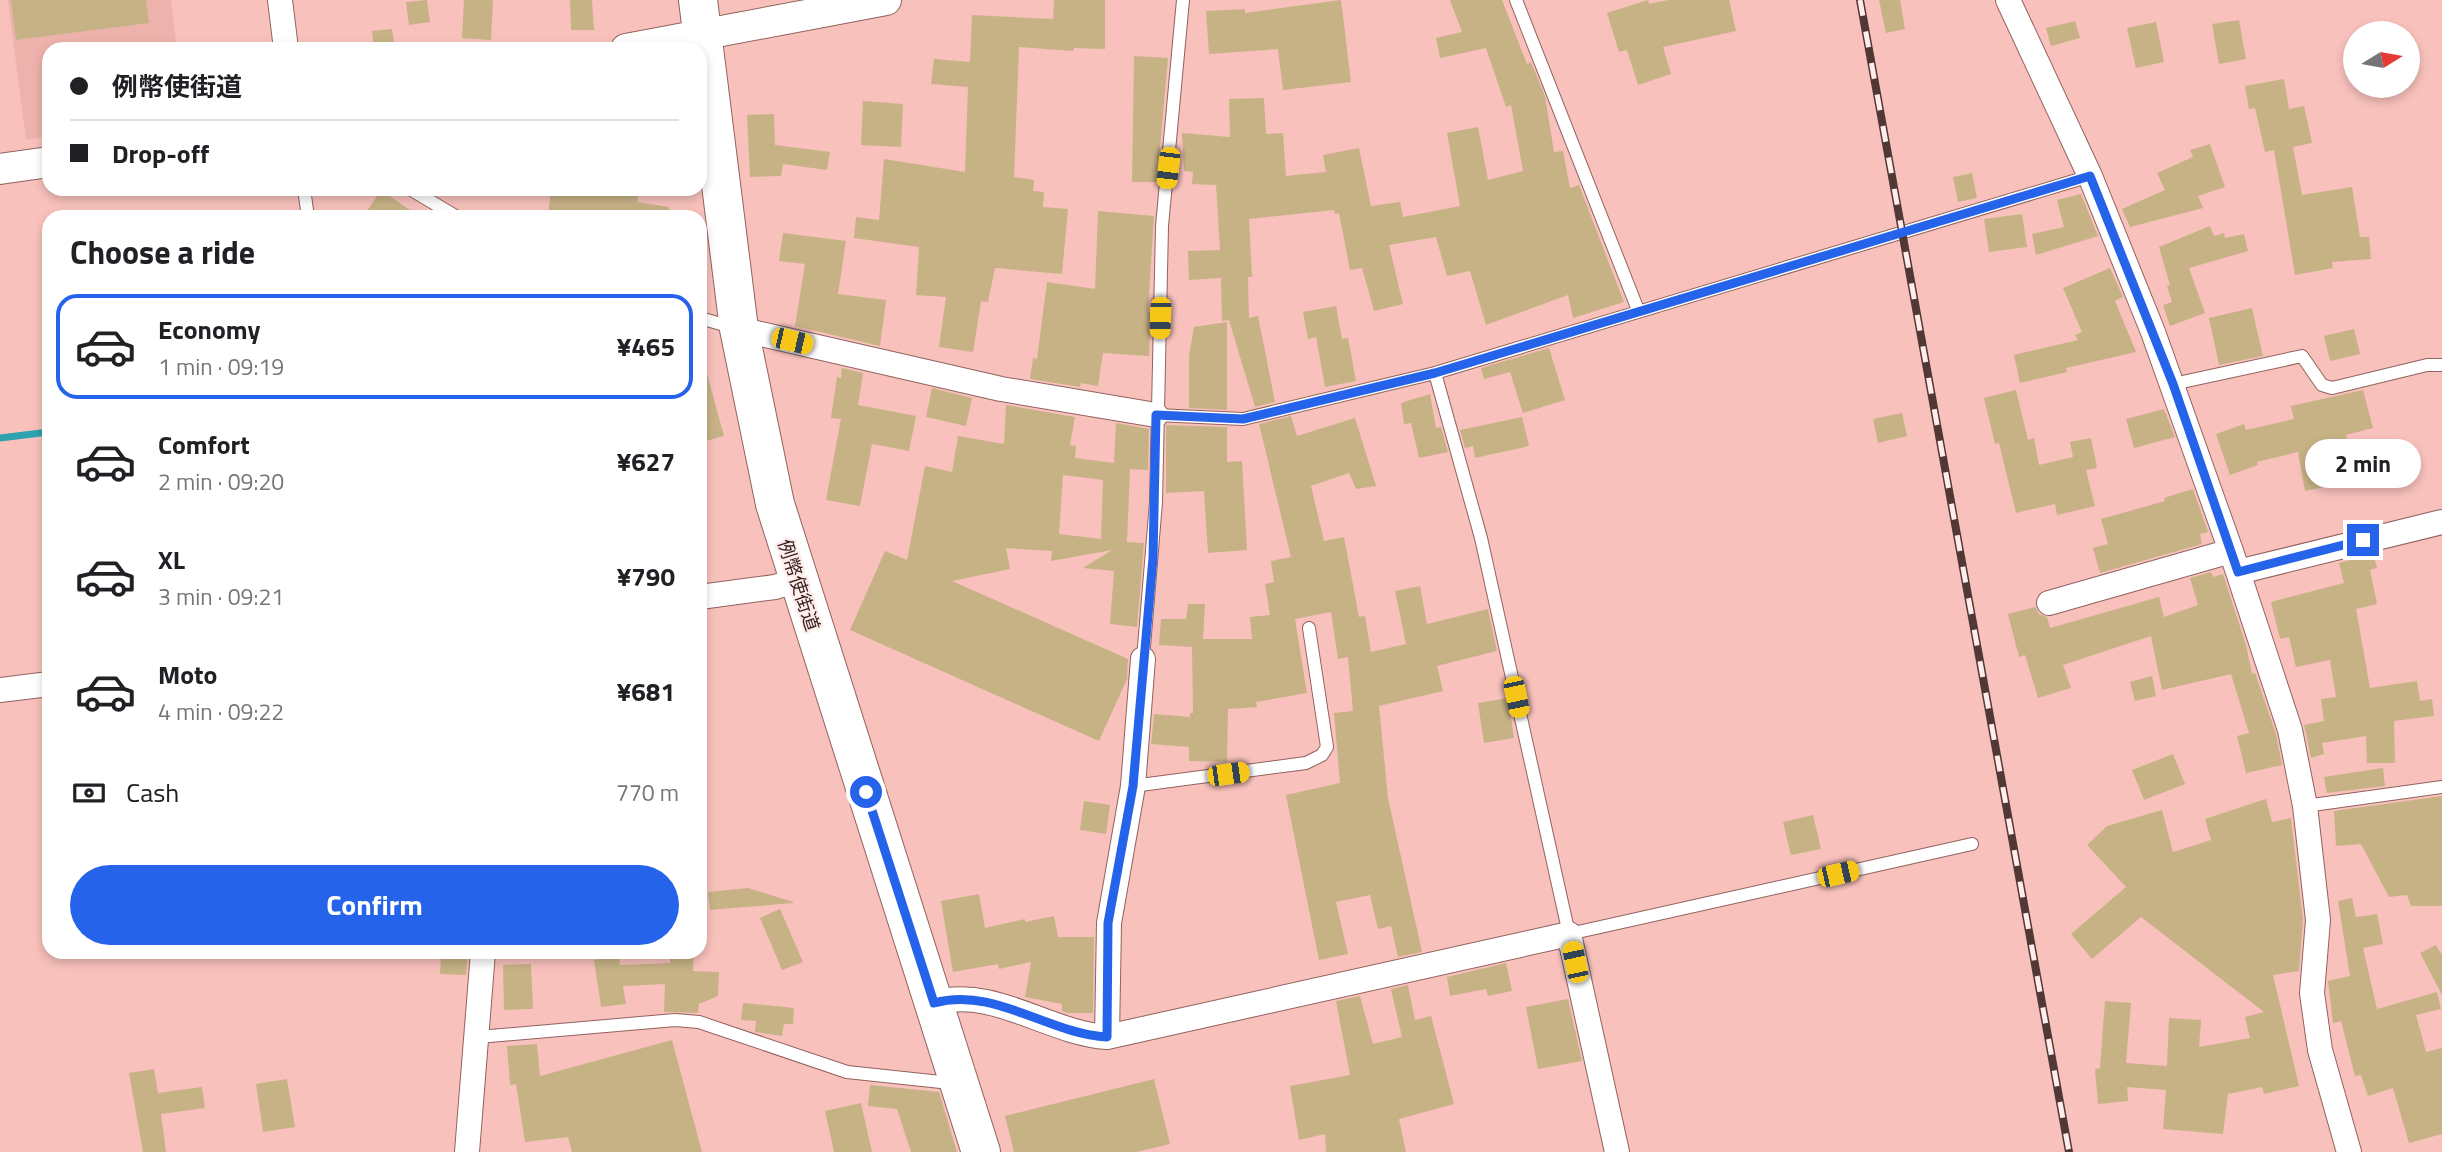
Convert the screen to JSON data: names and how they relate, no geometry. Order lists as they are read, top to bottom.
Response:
{
  "streets": {
    "main road": ["例幣使街道"]
  },
  "north": "right",
  "page": {
    "banner": ["例幣使街道", "Drop-off"],
    "heading": "Choose a ride",
    "list": [
      {
        "name": "Economy",
        "note": "1 min · 09:19",
        "value": "¥465"
      },
      {
        "name": "Comfort",
        "note": "2 min · 09:20",
        "value": "¥627"
      },
      {
        "name": "XL",
        "note": "3 min · 09:21",
        "value": "¥790"
      },
      {
        "name": "Moto",
        "note": "4 min · 09:22",
        "value": "¥681"
      }
    ],
    "bubble": "2 min",
    "pay": ["Cash", "770 m"],
    "buttons": "Confirm"
  }
}
